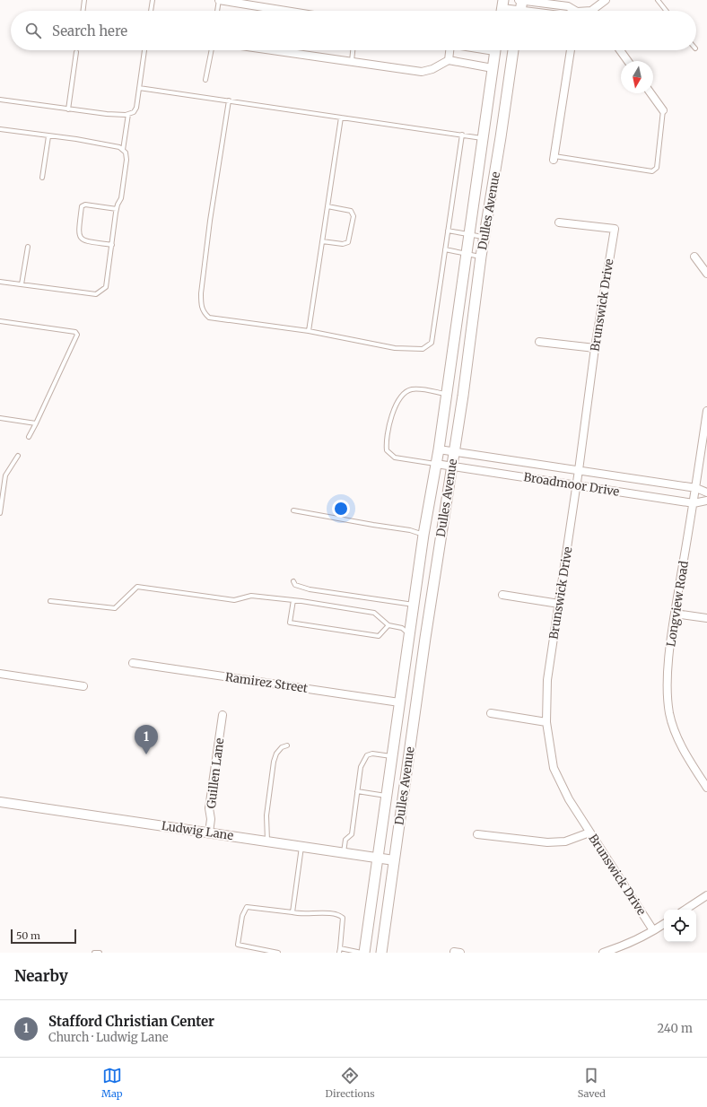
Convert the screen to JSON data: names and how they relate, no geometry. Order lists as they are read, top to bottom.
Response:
{
  "streets": {
    "main road": ["Dulles Avenue"],
    "street": [
      "Brunswick Drive",
      "Broadmoor Drive",
      "Longview Road",
      "Ramirez Street",
      "Guillen Lane",
      "Ludwig Lane"
    ]
  },
  "crossings": [
    ["Dulles Avenue", "Broadmoor Drive"],
    ["Dulles Avenue", "Ramirez Street"],
    ["Dulles Avenue", "Ludwig Lane"],
    ["Brunswick Drive", "Broadmoor Drive"],
    ["Broadmoor Drive", "Longview Road"],
    ["Guillen Lane", "Ludwig Lane"]
  ],
  "scale_bar": "50 m",
  "north": "bottom",
  "page": {
    "search": "Search here",
    "pins": "1",
    "scale": "50 m",
    "heading": "Nearby",
    "list": [
      {
        "mark": "1",
        "name": "Stafford Christian Center",
        "note": "Church · Ludwig Lane",
        "value": "240 m"
      }
    ],
    "nav": ["Map", "Directions", "Saved"]
  }
}
